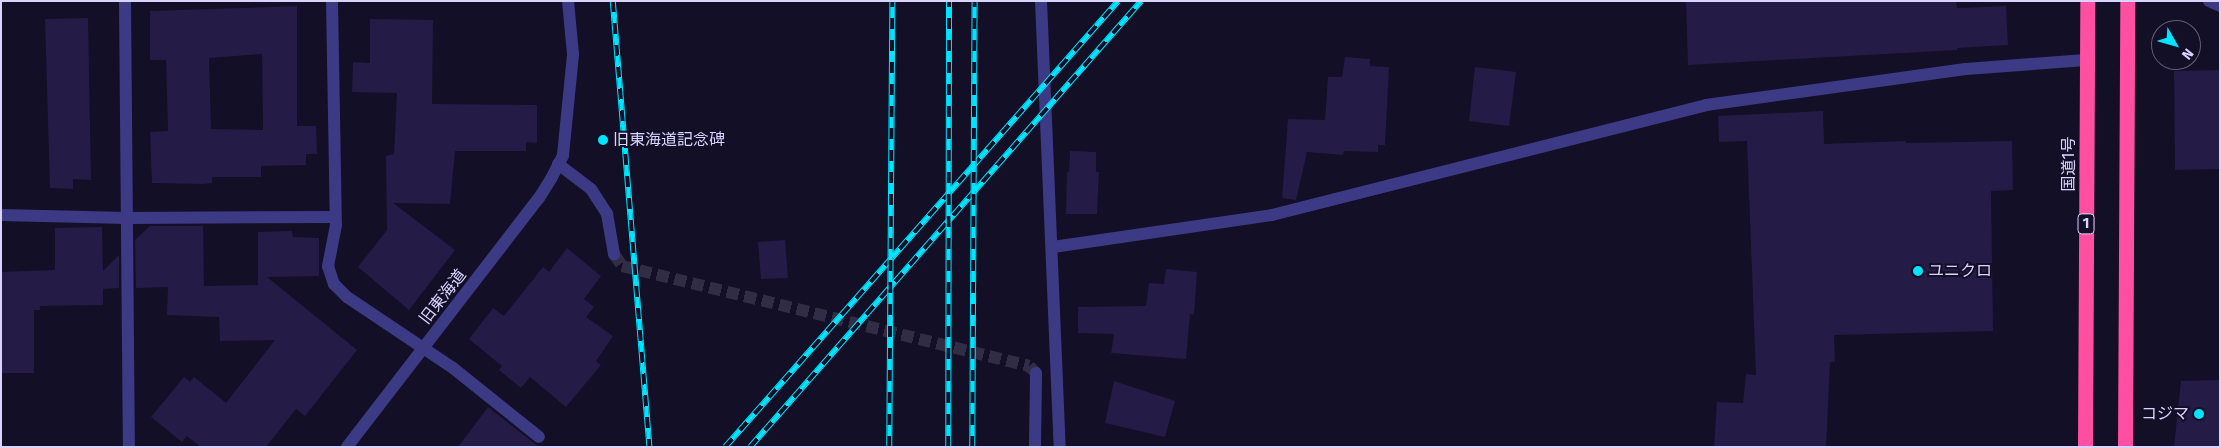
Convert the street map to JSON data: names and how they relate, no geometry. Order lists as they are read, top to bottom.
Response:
{
  "streets": {
    "highway": ["国道1号", "1"],
    "street": ["旧東海道"]
  },
  "places": ["旧東海道記念碑", "ユニクロ", "コジマ"],
  "north": "bottom right"
}
